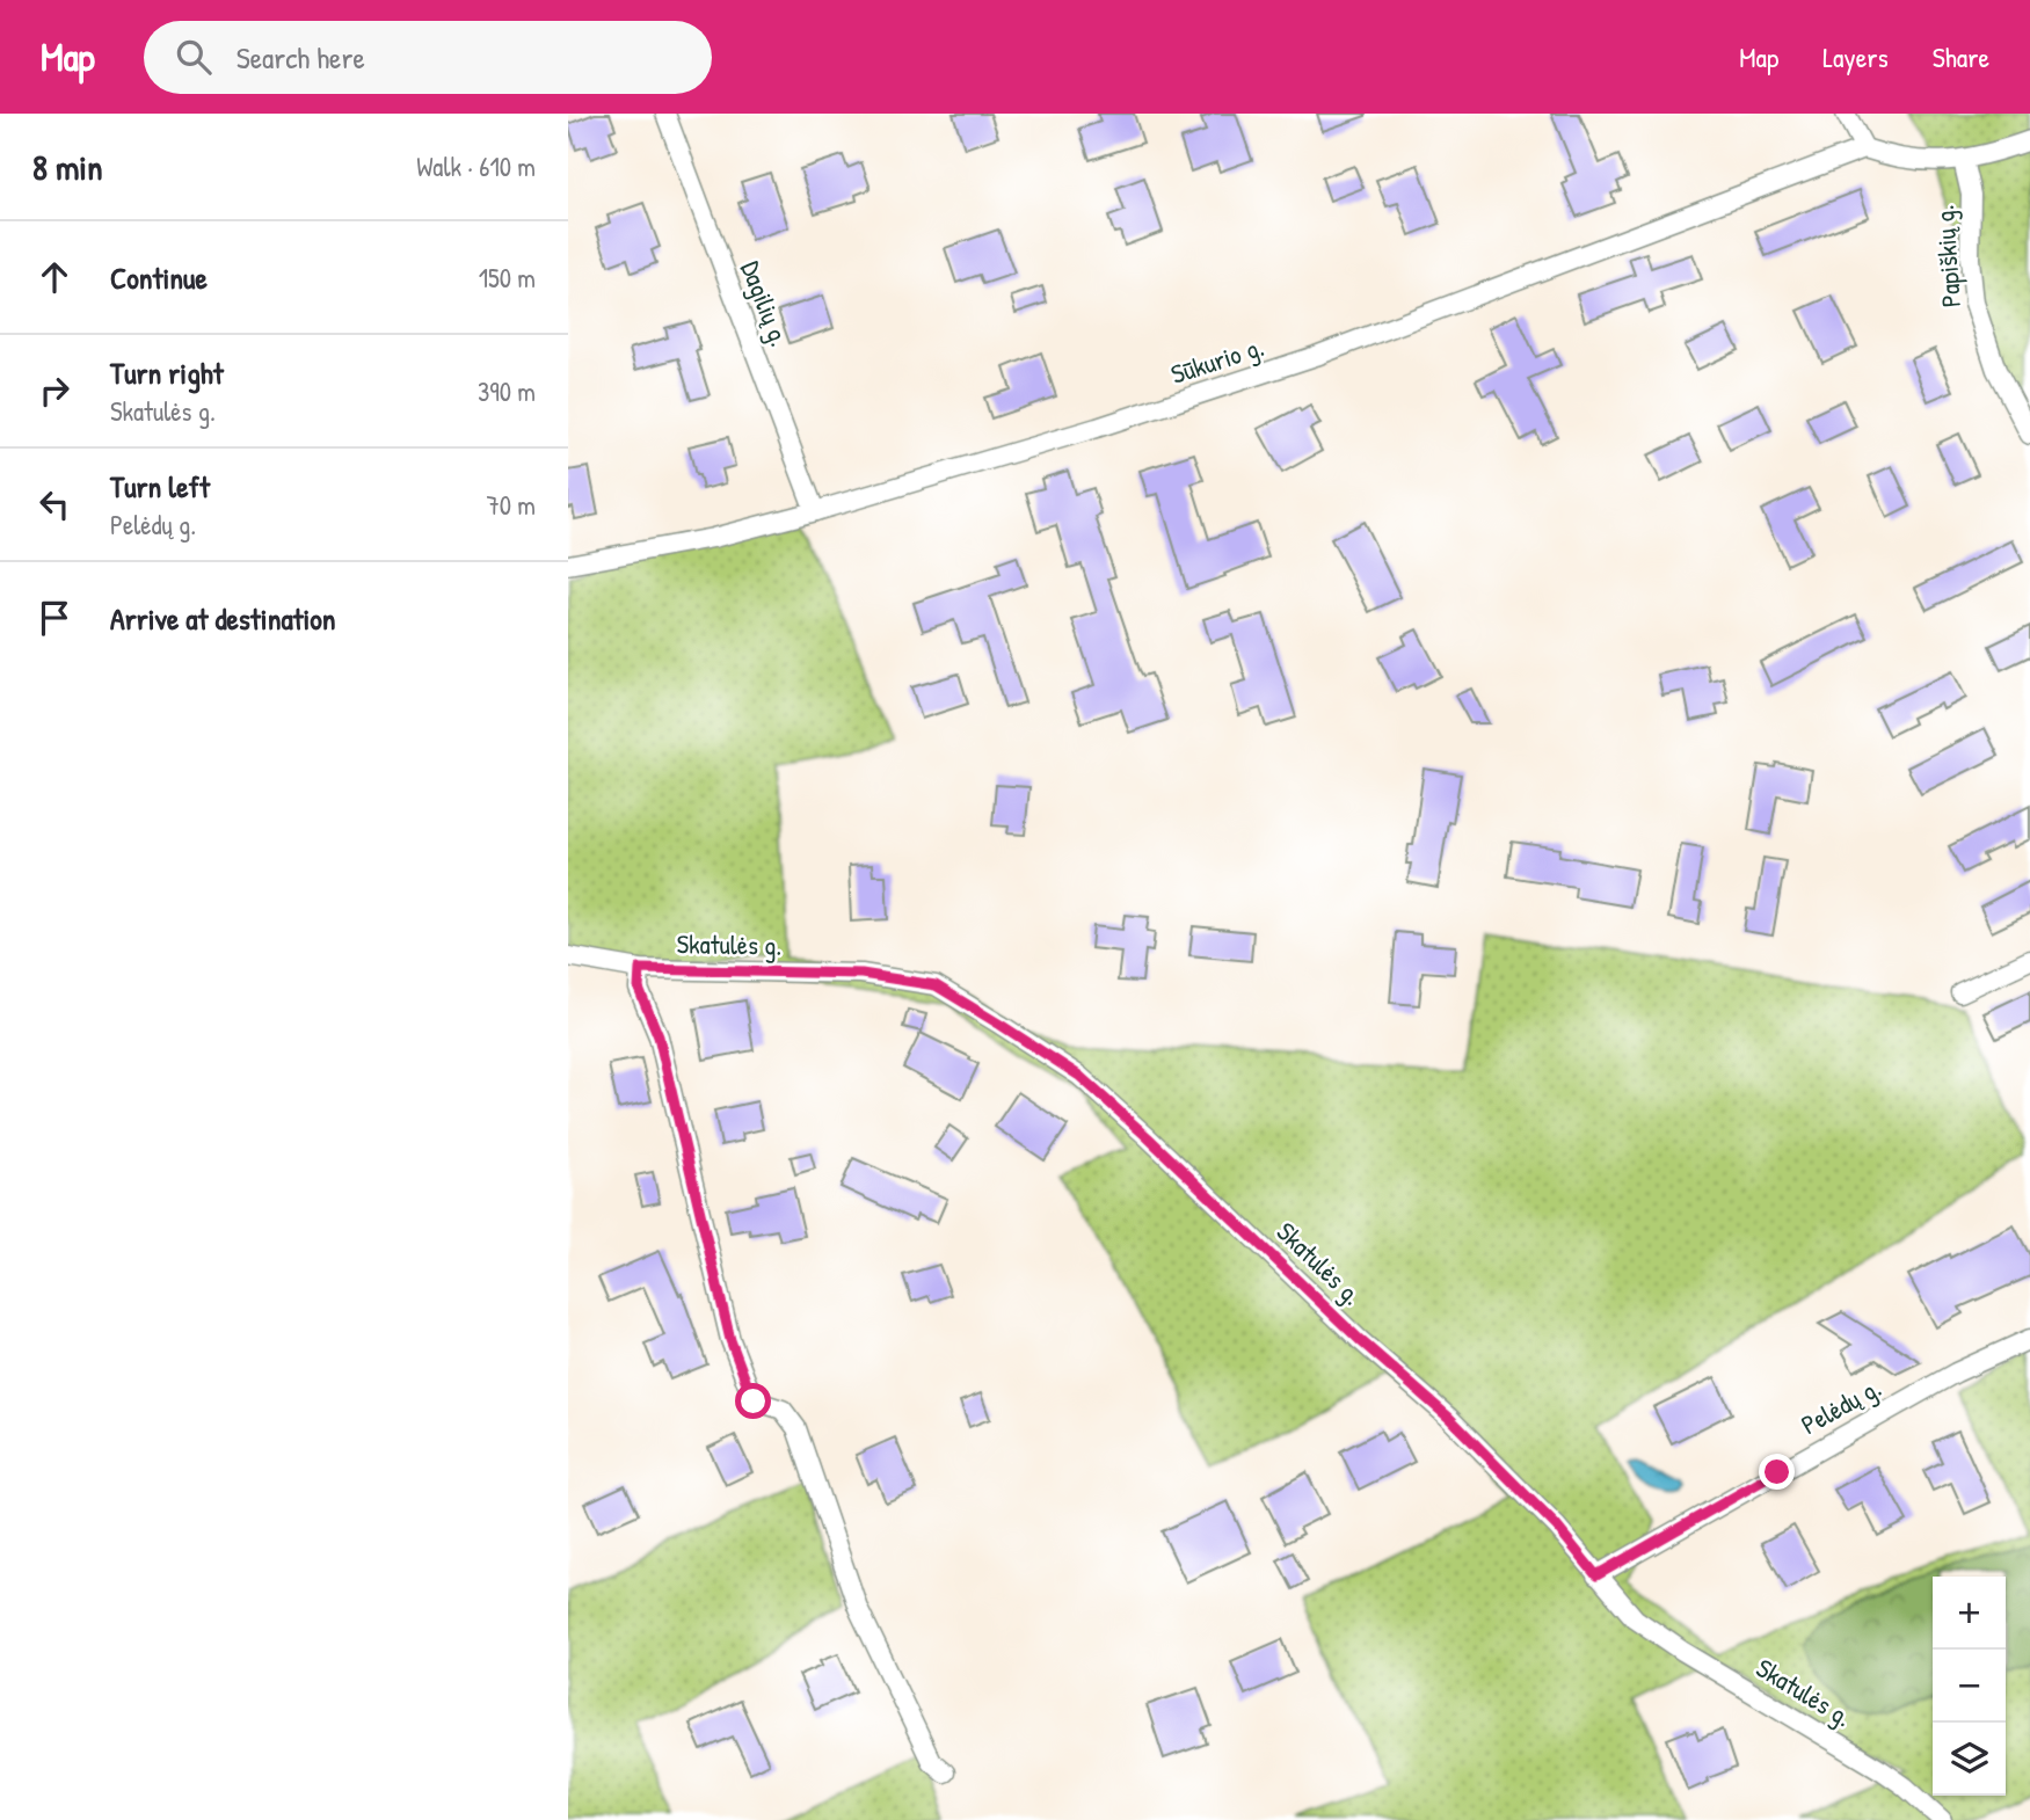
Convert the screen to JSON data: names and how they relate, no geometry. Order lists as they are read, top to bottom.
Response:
{
  "streets": {
    "street": [
      "Papiškių g.",
      "Dagilių g.",
      "Sūkurio g.",
      "Skatulės g.",
      "Pelėdų g."
    ]
  },
  "crossings": [
    ["Dagilių g.", "Sūkurio g."],
    ["Skatulės g.", "Pelėdų g."]
  ],
  "page": {
    "header": "Map",
    "search": "Search here",
    "nav": ["Map", "Layers", "Share"],
    "heading": ["8 min", "Walk · 610 m"],
    "list": [
      ["Continue", "150 m"],
      ["Turn right", "Skatulės g.", "390 m"],
      ["Turn left", "Pelėdų g.", "70 m"],
      "Arrive at destination"
    ],
    "map_buttons": ["+", "−"]
  }
}
